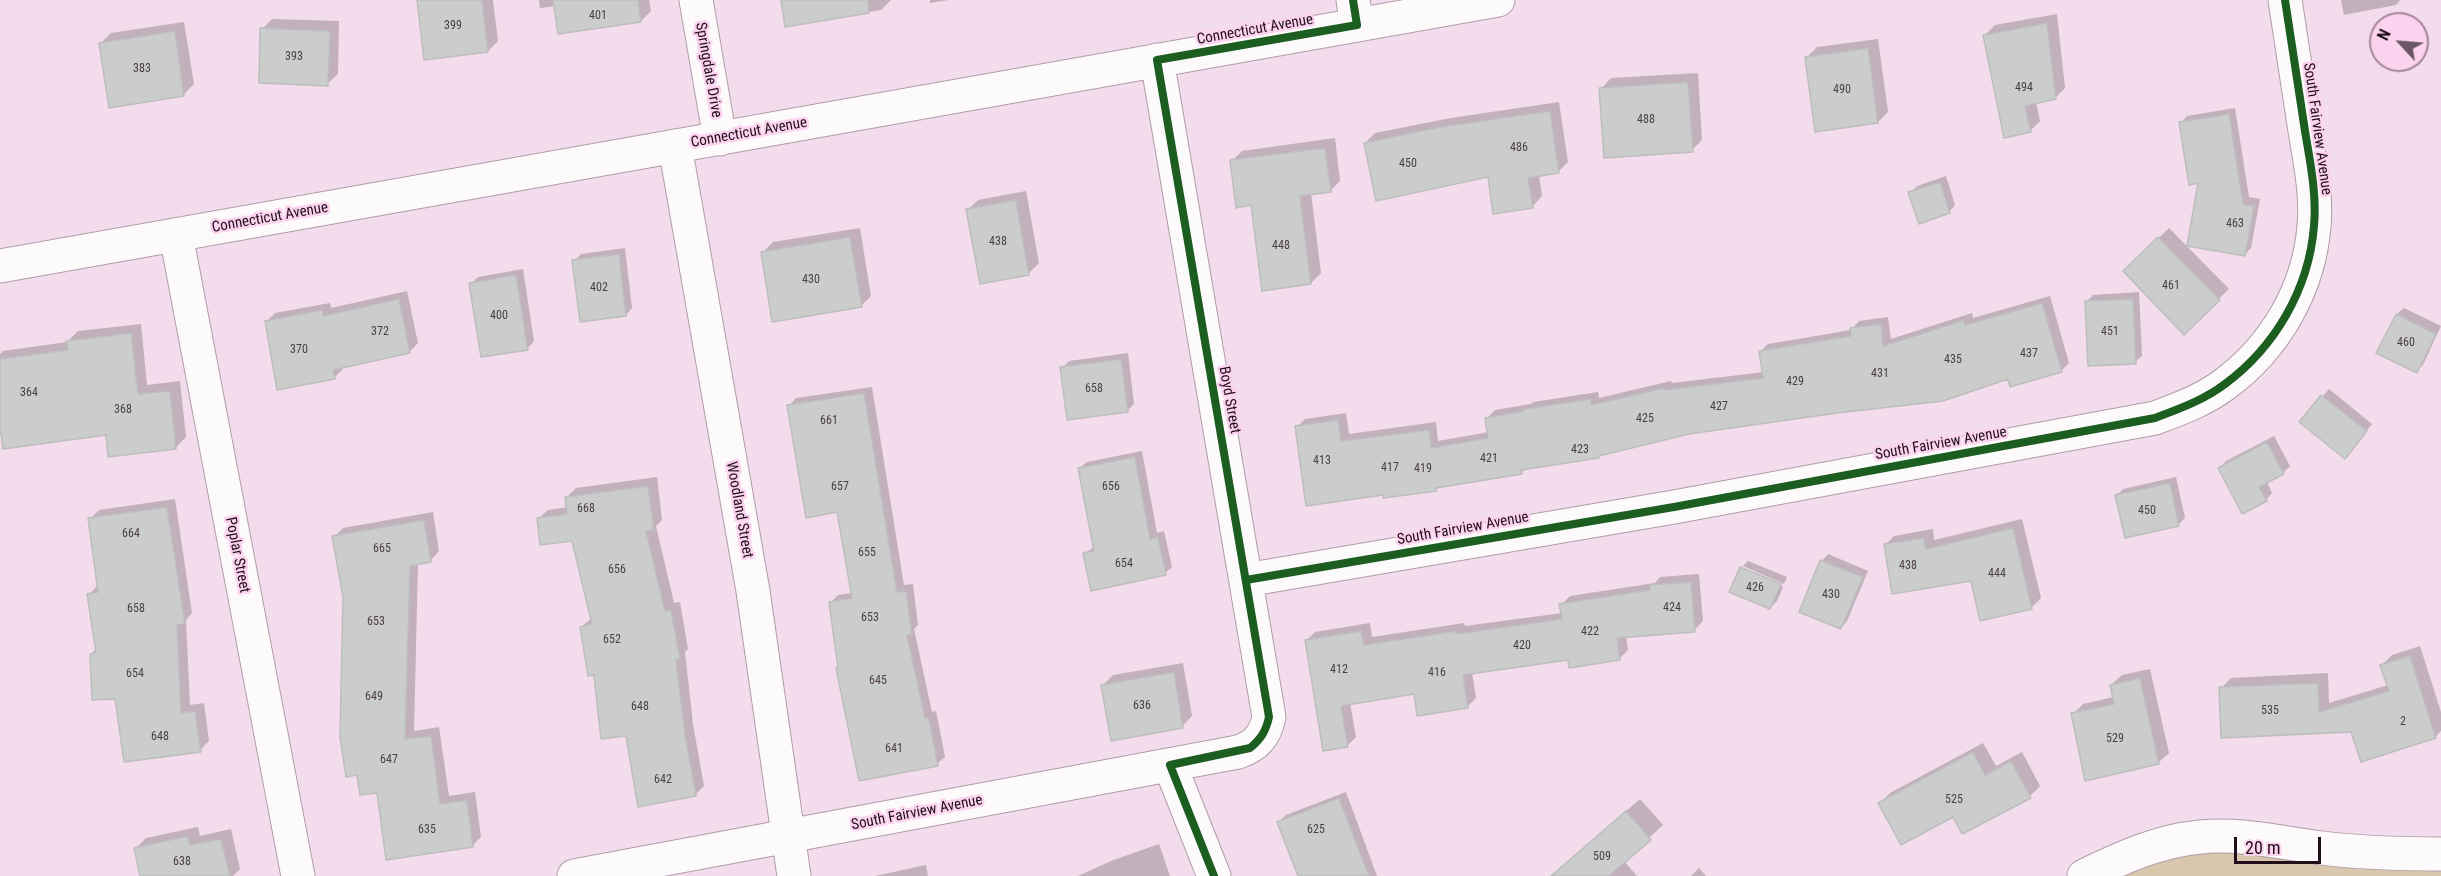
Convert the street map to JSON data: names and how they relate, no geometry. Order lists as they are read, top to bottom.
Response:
{
  "streets": {
    "street": [
      "Connecticut Avenue",
      "Springdale Drive",
      "South Fairview Avenue",
      "Boyd Street",
      "Woodland Street",
      "Poplar Street"
    ]
  },
  "crossings": [
    ["Connecticut Avenue", "Springdale Drive"],
    ["Connecticut Avenue", "Boyd Street"],
    ["Connecticut Avenue", "Woodland Street"],
    ["Connecticut Avenue", "Poplar Street"],
    ["South Fairview Avenue", "Boyd Street"],
    ["South Fairview Avenue", "Woodland Street"]
  ],
  "house_numbers": [
    "401",
    "399",
    "393",
    "383",
    "494",
    "490",
    "488",
    "486",
    "450",
    "463",
    "438",
    "448",
    "430",
    "461",
    "402",
    "400",
    "372",
    "451",
    "460",
    "370",
    "437",
    "435",
    "431",
    "429",
    "658",
    "364",
    "427",
    "368",
    "425",
    "661",
    "423",
    "421",
    "413",
    "417",
    "419",
    "657",
    "656",
    "668",
    "450",
    "664",
    "665",
    "655",
    "654",
    "438",
    "656",
    "444",
    "426",
    "430",
    "424",
    "658",
    "653",
    "653",
    "422",
    "652",
    "420",
    "412",
    "416",
    "654",
    "645",
    "649",
    "636",
    "648",
    "535",
    "2",
    "648",
    "529",
    "641",
    "647",
    "642",
    "525",
    "635",
    "625",
    "509",
    "638"
  ],
  "scale_bar": "20 m",
  "north": "top left"
}
